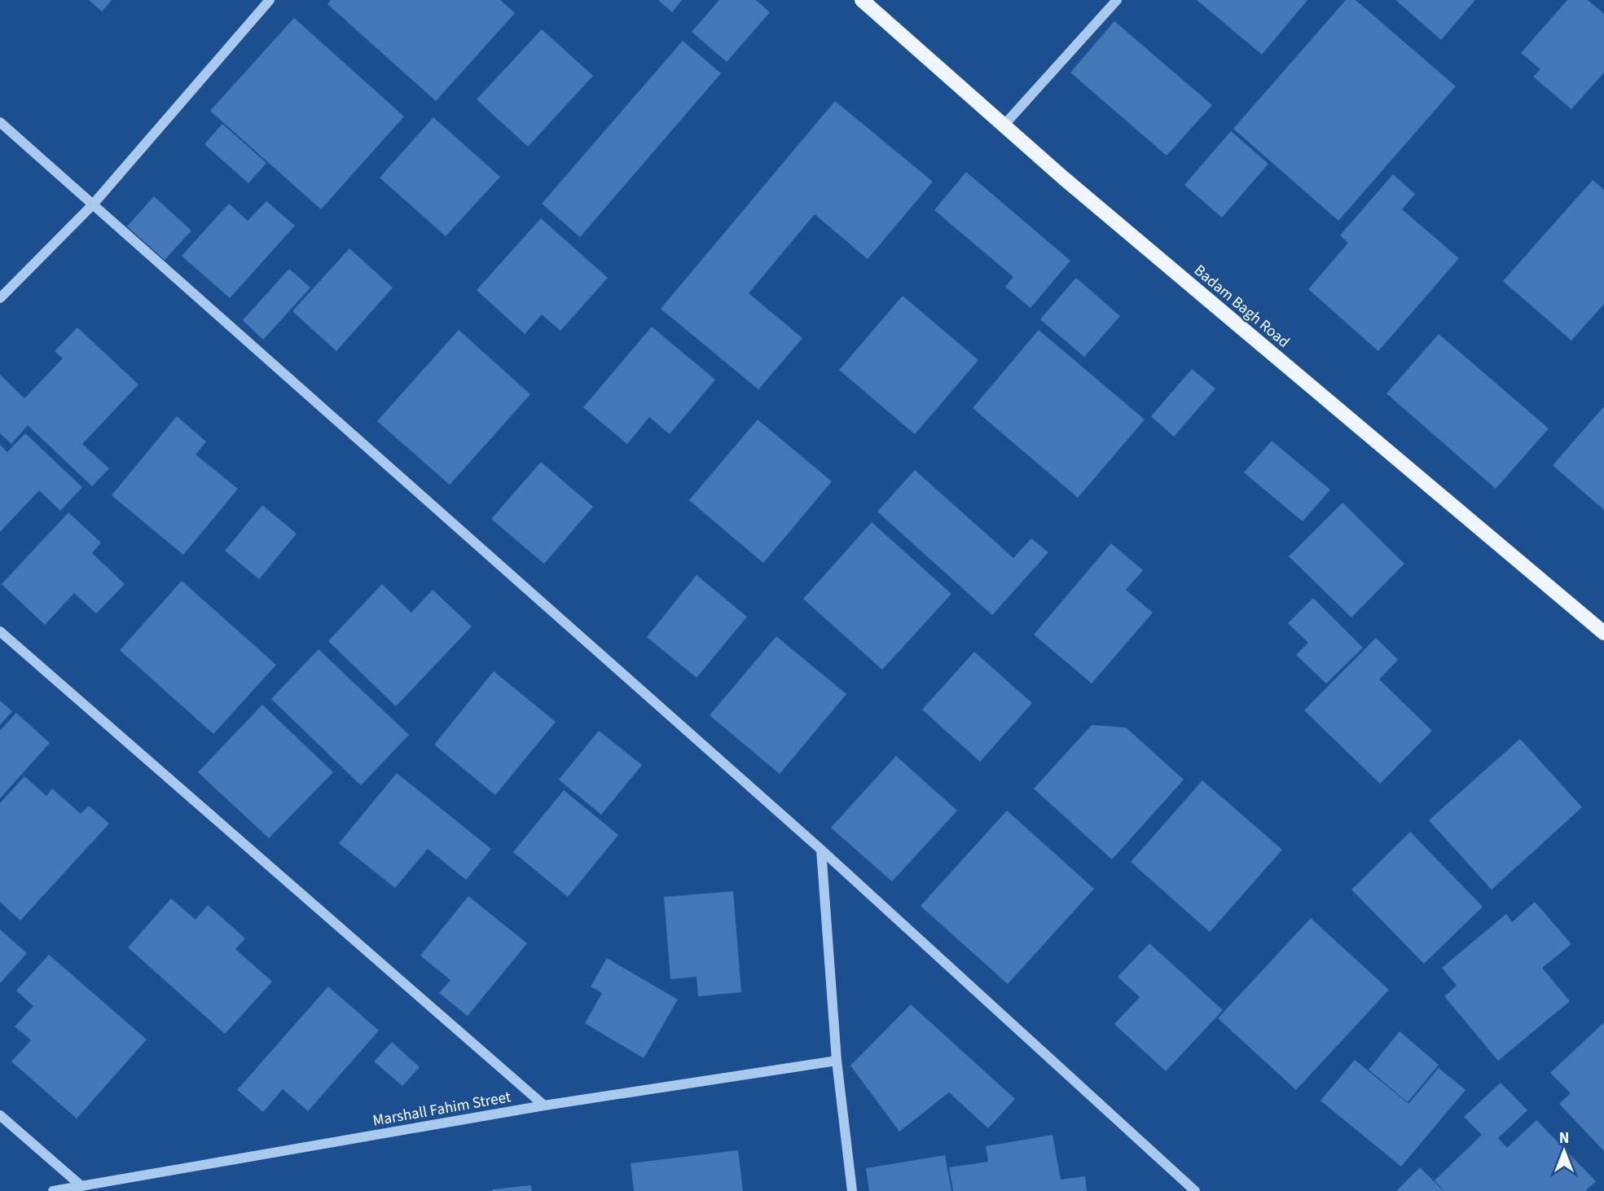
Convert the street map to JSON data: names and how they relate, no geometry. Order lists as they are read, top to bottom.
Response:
{
  "streets": {
    "main road": ["Badam Bagh Road"],
    "street": ["Marshall Fahim Street"]
  },
  "north": "top"
}
